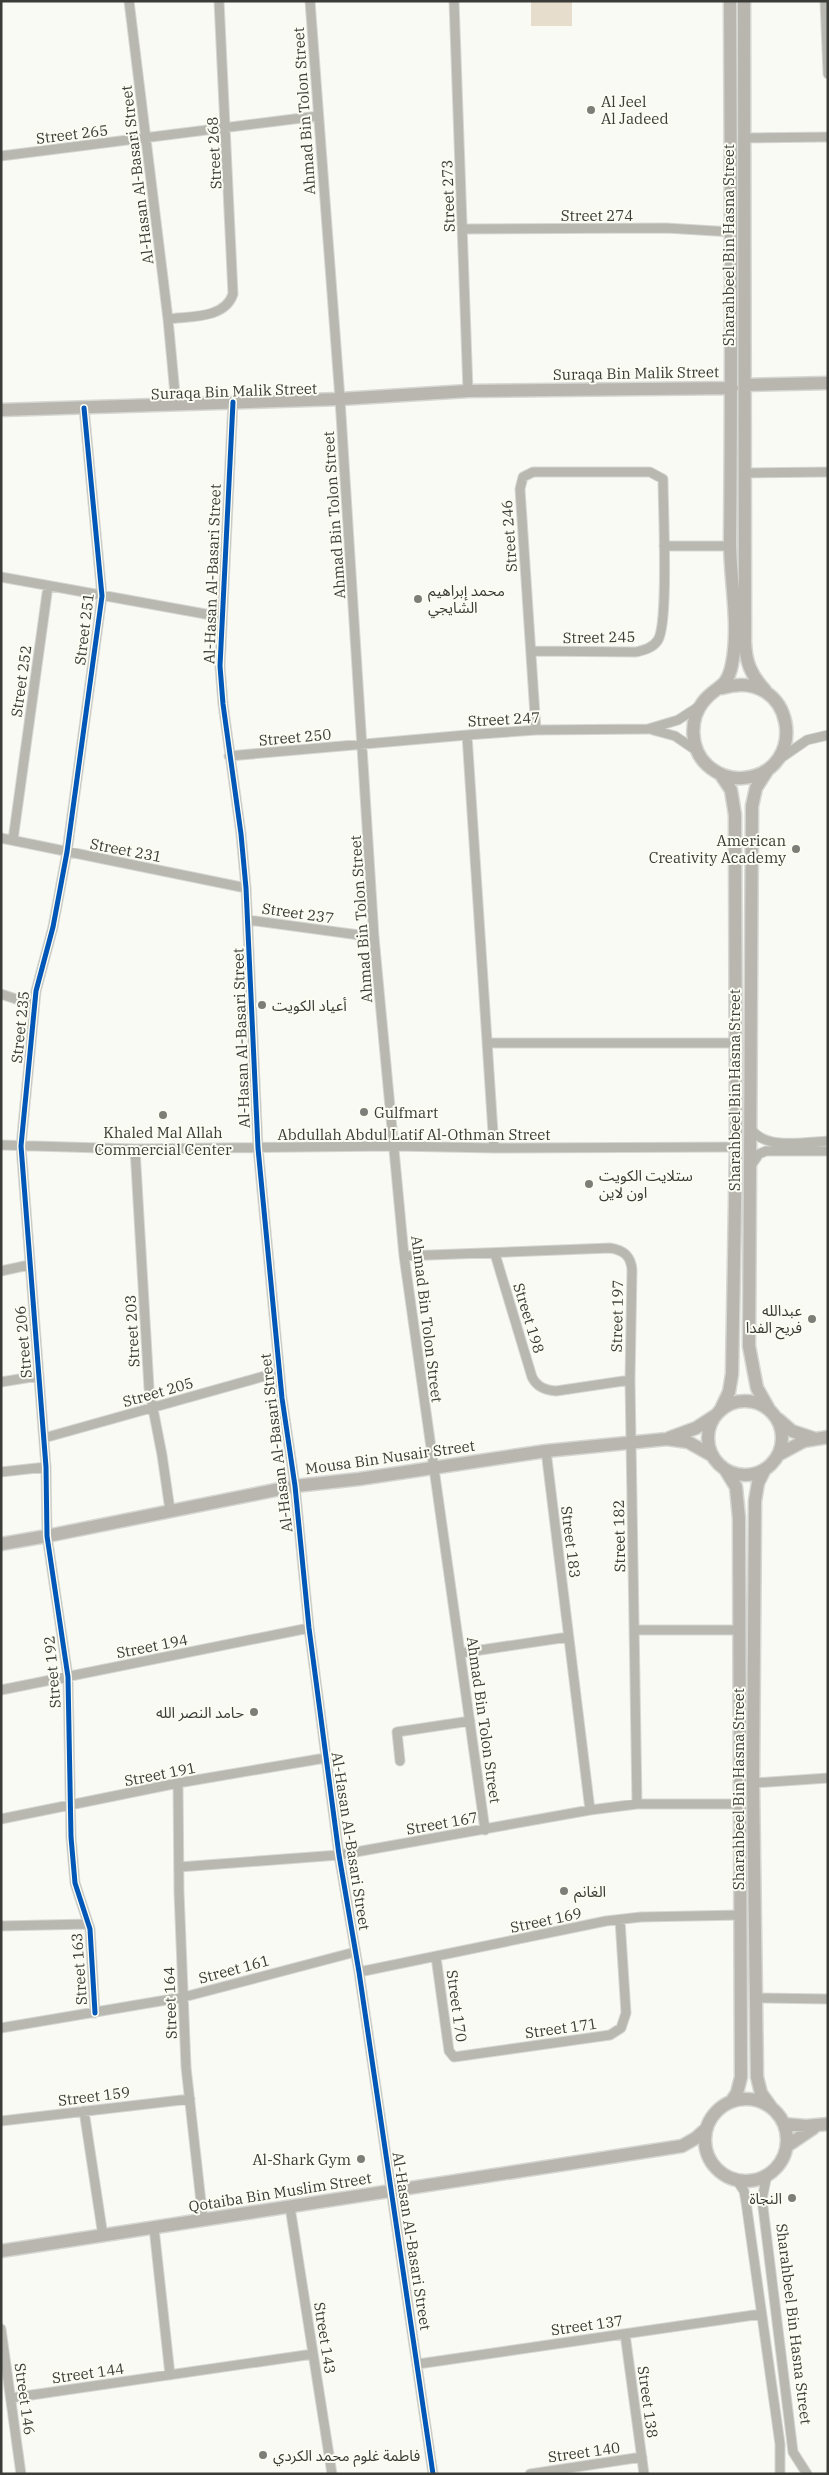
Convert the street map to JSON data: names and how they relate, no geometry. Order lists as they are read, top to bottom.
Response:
{
  "streets": {
    "street": [
      "Ahmad Bin Tolon Street",
      "Street 265",
      "Street 268",
      "Al-Hasan Al-Basari Street",
      "Street 273",
      "Street 274",
      "Sharahbeel Bin Hasna Street",
      "Suraqa Bin Malik Street",
      "Street 246",
      "Street 251",
      "Street 245",
      "Street 252",
      "Street 247",
      "Street 250",
      "Street 231",
      "Street 237",
      "Street 235",
      "Abdullah Abdul Latif Al-Othman Street",
      "Street 197",
      "Street 198",
      "Street 203",
      "Street 206",
      "Street 205",
      "Mousa Bin Nusair Street",
      "Street 182",
      "Street 183",
      "Street 194",
      "Street 192",
      "Street 191",
      "Street 167",
      "Street 169",
      "Street 163",
      "Street 161",
      "Street 164",
      "Street 170",
      "Street 171",
      "Street 159",
      "Qotaiba Bin Muslim Street",
      "Street 137",
      "Street 143",
      "Street 144",
      "Street 146",
      "Street 138",
      "Street 140"
    ]
  },
  "crossings": [
    ["Ahmad Bin Tolon Street", "Street 265"],
    ["Ahmad Bin Tolon Street", "Suraqa Bin Malik Street"],
    ["Ahmad Bin Tolon Street", "Street 247"],
    ["Ahmad Bin Tolon Street", "Street 250"],
    ["Ahmad Bin Tolon Street", "Street 237"],
    ["Ahmad Bin Tolon Street", "Abdullah Abdul Latif Al-Othman Street"],
    ["Ahmad Bin Tolon Street", "Mousa Bin Nusair Street"],
    ["Ahmad Bin Tolon Street", "Street 167"],
    ["Street 265", "Street 268"],
    ["Street 265", "Al-Hasan Al-Basari Street"],
    ["Street 268", "Al-Hasan Al-Basari Street"],
    ["Al-Hasan Al-Basari Street", "Suraqa Bin Malik Street"],
    ["Al-Hasan Al-Basari Street", "Street 250"],
    ["Al-Hasan Al-Basari Street", "Street 231"],
    ["Al-Hasan Al-Basari Street", "Street 237"],
    ["Al-Hasan Al-Basari Street", "Abdullah Abdul Latif Al-Othman Street"],
    ["Al-Hasan Al-Basari Street", "Street 205"],
    ["Al-Hasan Al-Basari Street", "Mousa Bin Nusair Street"],
    ["Al-Hasan Al-Basari Street", "Street 194"],
    ["Al-Hasan Al-Basari Street", "Street 191"],
    ["Al-Hasan Al-Basari Street", "Street 167"],
    ["Al-Hasan Al-Basari Street", "Street 169"],
    ["Al-Hasan Al-Basari Street", "Street 161"],
    ["Al-Hasan Al-Basari Street", "Qotaiba Bin Muslim Street"],
    ["Al-Hasan Al-Basari Street", "Street 137"],
    ["Street 273", "Street 274"],
    ["Street 273", "Suraqa Bin Malik Street"],
    ["Street 274", "Sharahbeel Bin Hasna Street"],
    ["Sharahbeel Bin Hasna Street", "Suraqa Bin Malik Street"],
    ["Sharahbeel Bin Hasna Street", "Street 247"],
    ["Sharahbeel Bin Hasna Street", "Abdullah Abdul Latif Al-Othman Street"],
    ["Sharahbeel Bin Hasna Street", "Mousa Bin Nusair Street"],
    ["Sharahbeel Bin Hasna Street", "Street 167"],
    ["Sharahbeel Bin Hasna Street", "Street 169"],
    ["Sharahbeel Bin Hasna Street", "Qotaiba Bin Muslim Street"],
    ["Sharahbeel Bin Hasna Street", "Street 137"],
    ["Suraqa Bin Malik Street", "Street 251"],
    ["Street 246", "Street 245"],
    ["Street 246", "Street 247"],
    ["Street 251", "Street 231"],
    ["Street 251", "Street 235"],
    ["Street 252", "Street 231"],
    ["Street 247", "Street 250"],
    ["Street 231", "Street 235"],
    ["Street 235", "Abdullah Abdul Latif Al-Othman Street"],
    ["Street 235", "Street 206"],
    ["Abdullah Abdul Latif Al-Othman Street", "Street 203"],
    ["Abdullah Abdul Latif Al-Othman Street", "Street 206"],
    ["Street 197", "Street 198"],
    ["Street 197", "Mousa Bin Nusair Street"],
    ["Street 197", "Street 182"],
    ["Street 203", "Street 205"],
    ["Street 203", "Mousa Bin Nusair Street"],
    ["Street 206", "Street 205"],
    ["Street 206", "Mousa Bin Nusair Street"],
    ["Street 206", "Street 192"],
    ["Mousa Bin Nusair Street", "Street 182"],
    ["Mousa Bin Nusair Street", "Street 183"],
    ["Mousa Bin Nusair Street", "Street 192"],
    ["Street 182", "Street 167"],
    ["Street 183", "Street 167"],
    ["Street 194", "Street 192"],
    ["Street 192", "Street 191"],
    ["Street 192", "Street 163"],
    ["Street 191", "Street 163"],
    ["Street 191", "Street 164"],
    ["Street 167", "Street 164"],
    ["Street 169", "Street 170"],
    ["Street 169", "Street 171"],
    ["Street 163", "Street 161"],
    ["Street 161", "Street 164"],
    ["Street 164", "Street 159"],
    ["Street 164", "Qotaiba Bin Muslim Street"],
    ["Street 170", "Street 171"],
    ["Qotaiba Bin Muslim Street", "Street 143"],
    ["Street 137", "Street 138"],
    ["Street 143", "Street 144"],
    ["Street 144", "Street 146"],
    ["Street 138", "Street 140"]
  ],
  "places": [
    "Al Jeel Al Jadeed",
    "محمد إبراهيم الشايجي",
    "American Creativity Academy",
    "أعياد الكويت",
    "Gulfmart",
    "Khaled Mal Allah Commercial Center",
    "ستلايت الكويت اون لاين",
    "عبدالله فريح الفدا",
    "حامد النصر الله",
    "الغانم",
    "Al-Shark Gym",
    "النجاة",
    "فاطمة غلوم محمد الكردي"
  ]
}
